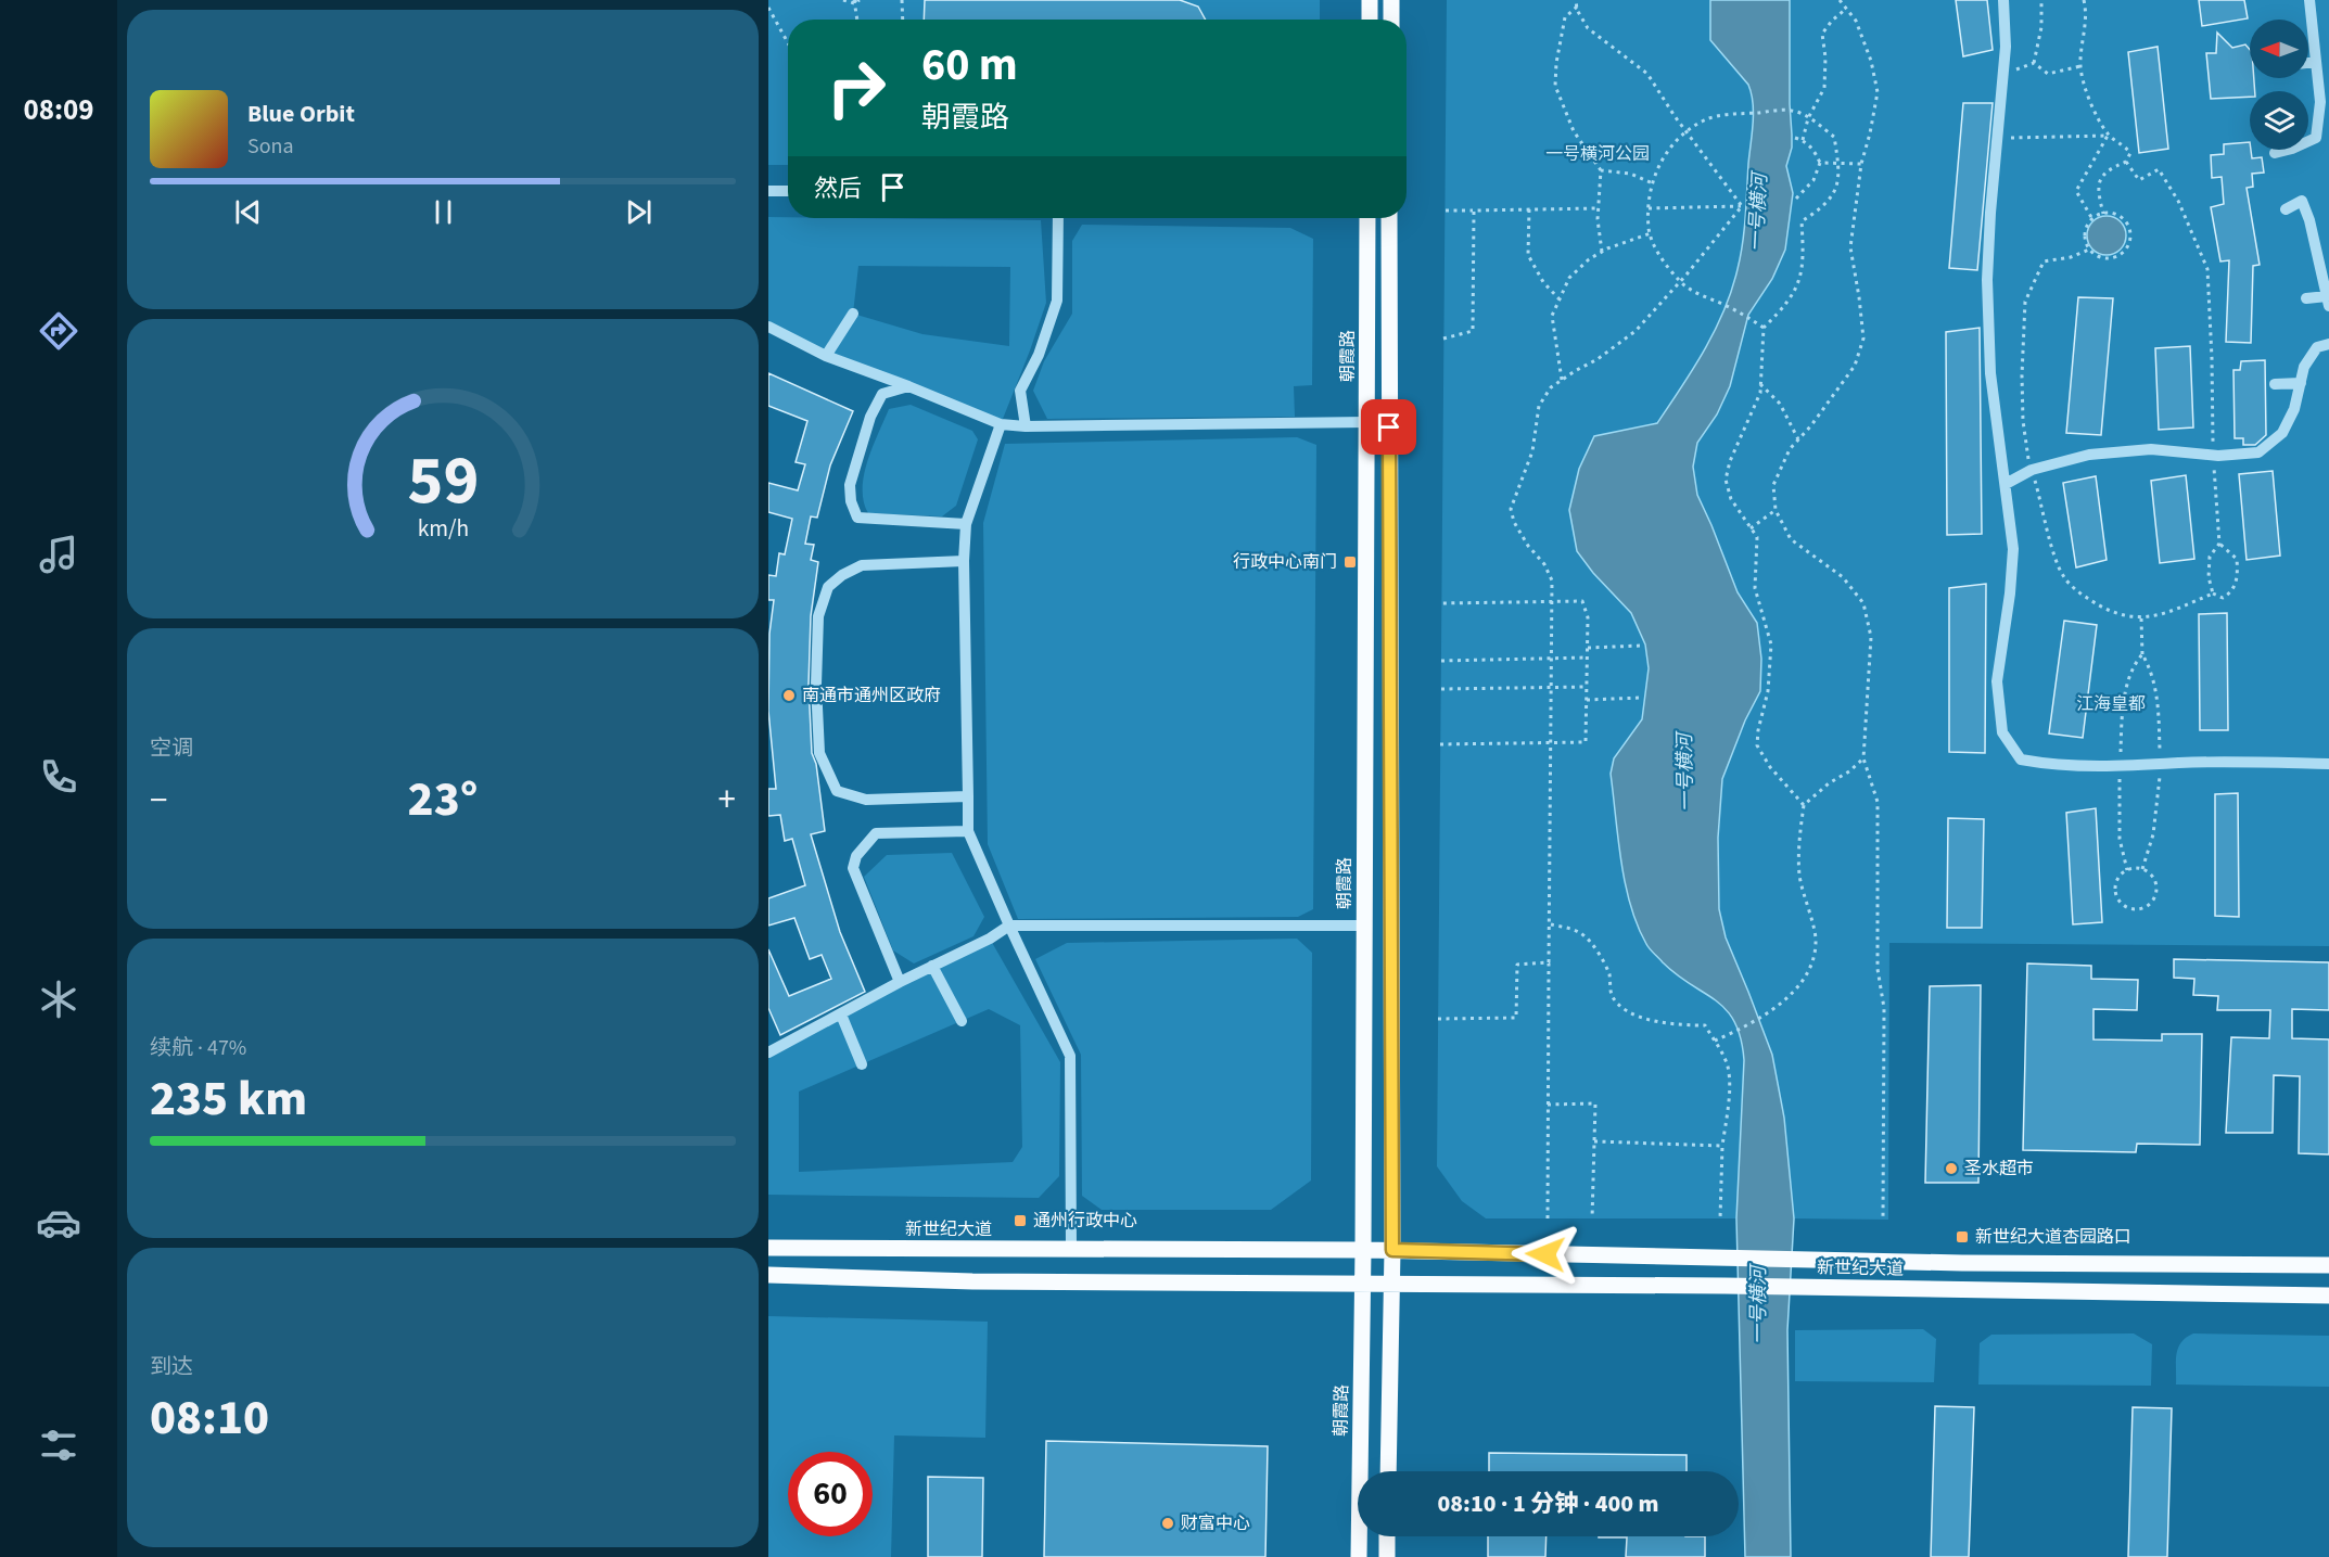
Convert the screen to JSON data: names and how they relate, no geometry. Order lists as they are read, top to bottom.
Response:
{
  "streets": {
    "main road": ["朝霞路", "新世纪大道"]
  },
  "crossings": [
    ["朝霞路", "新世纪大道"]
  ],
  "water": ["一号横河"],
  "parks": ["一号横河公园", "江海皇都"],
  "places": {
    "transit": ["行政中心南门", "通州行政中心", "新世纪大道杏园路口"],
    "other": ["南通市通州区政府", "圣水超市", "财富中心"]
  },
  "north": "left",
  "page": {
    "tabs": "08:09",
    "turn": ["60 m", "朝霞路"],
    "song": ["Blue Orbit", "Sona"],
    "then": "然后",
    "tile": [
      "空调",
      ["续航 · 47%", "235 km"],
      ["到达", "08:10"]
    ],
    "heat": ["−", "23°", "+"],
    "limit": "60",
    "trip": "08:10 · 1 分钟 · 400 m",
    "gauge": ["59", "km/h"]
  }
}
